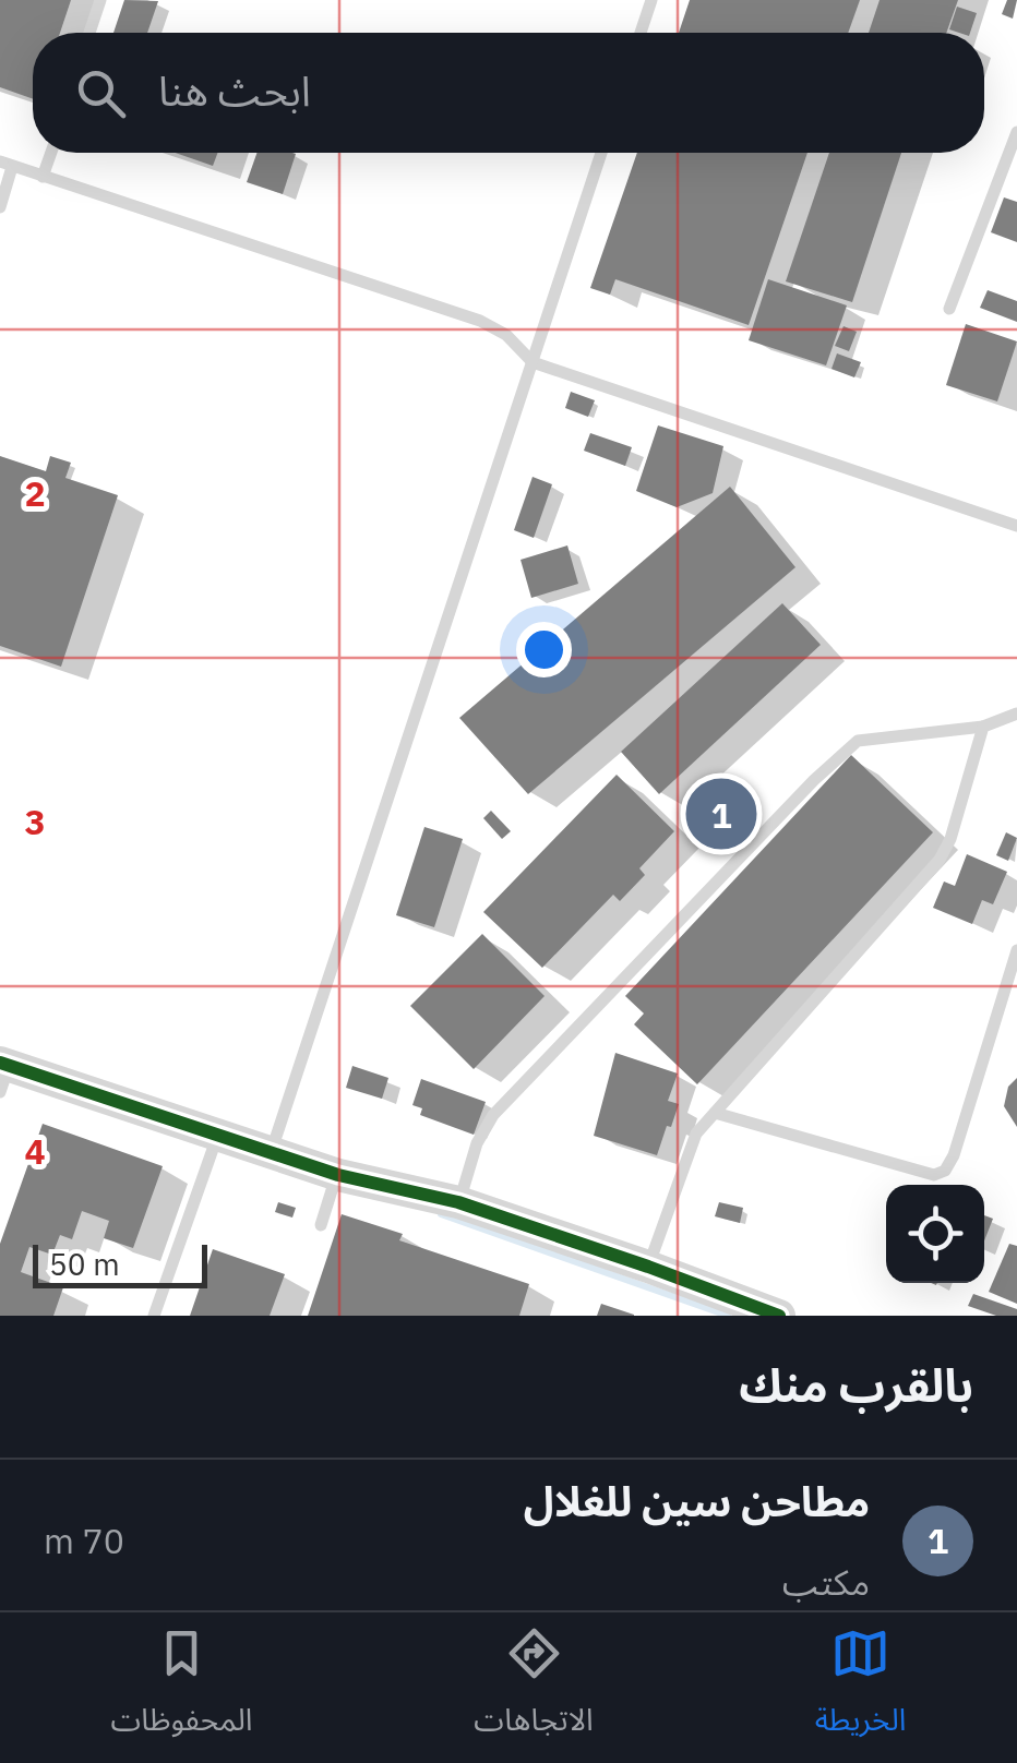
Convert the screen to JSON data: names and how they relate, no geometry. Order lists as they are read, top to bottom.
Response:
{
  "scale_bar": "50 m",
  "page": {
    "search": "ابحث هنا",
    "pins": "1",
    "scale": "50 m",
    "heading": "بالقرب منك",
    "list": [
      {
        "mark": "1",
        "name": "مطاحن سين للغلال",
        "note": "مكتب",
        "value": "70 m"
      }
    ],
    "nav": ["الخريطة", "الاتجاهات", "المحفوظات"]
  },
  "grid": {
    "rows": ["2", "3", "4"]
  }
}
